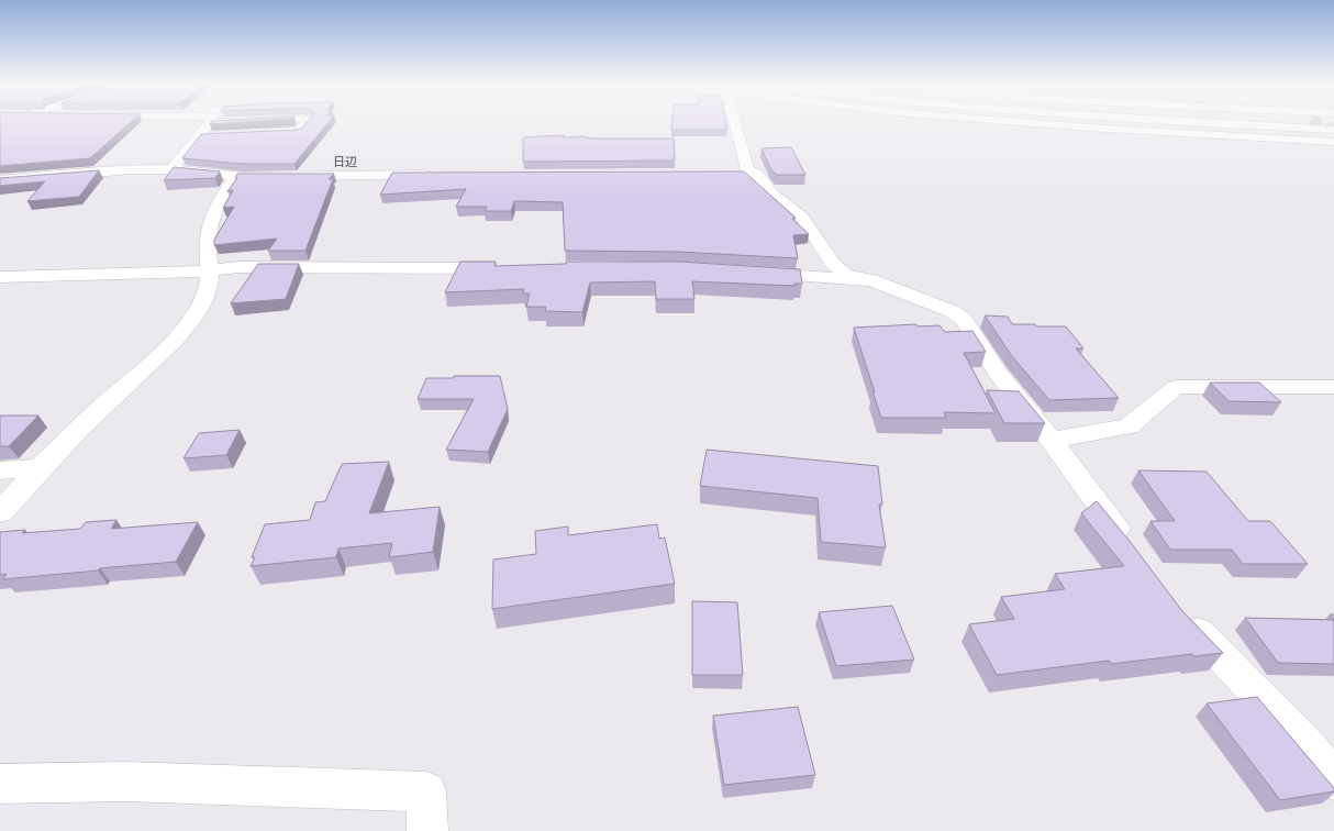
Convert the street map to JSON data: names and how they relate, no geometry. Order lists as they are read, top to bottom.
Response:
{
  "districts": ["日辺"]
}
